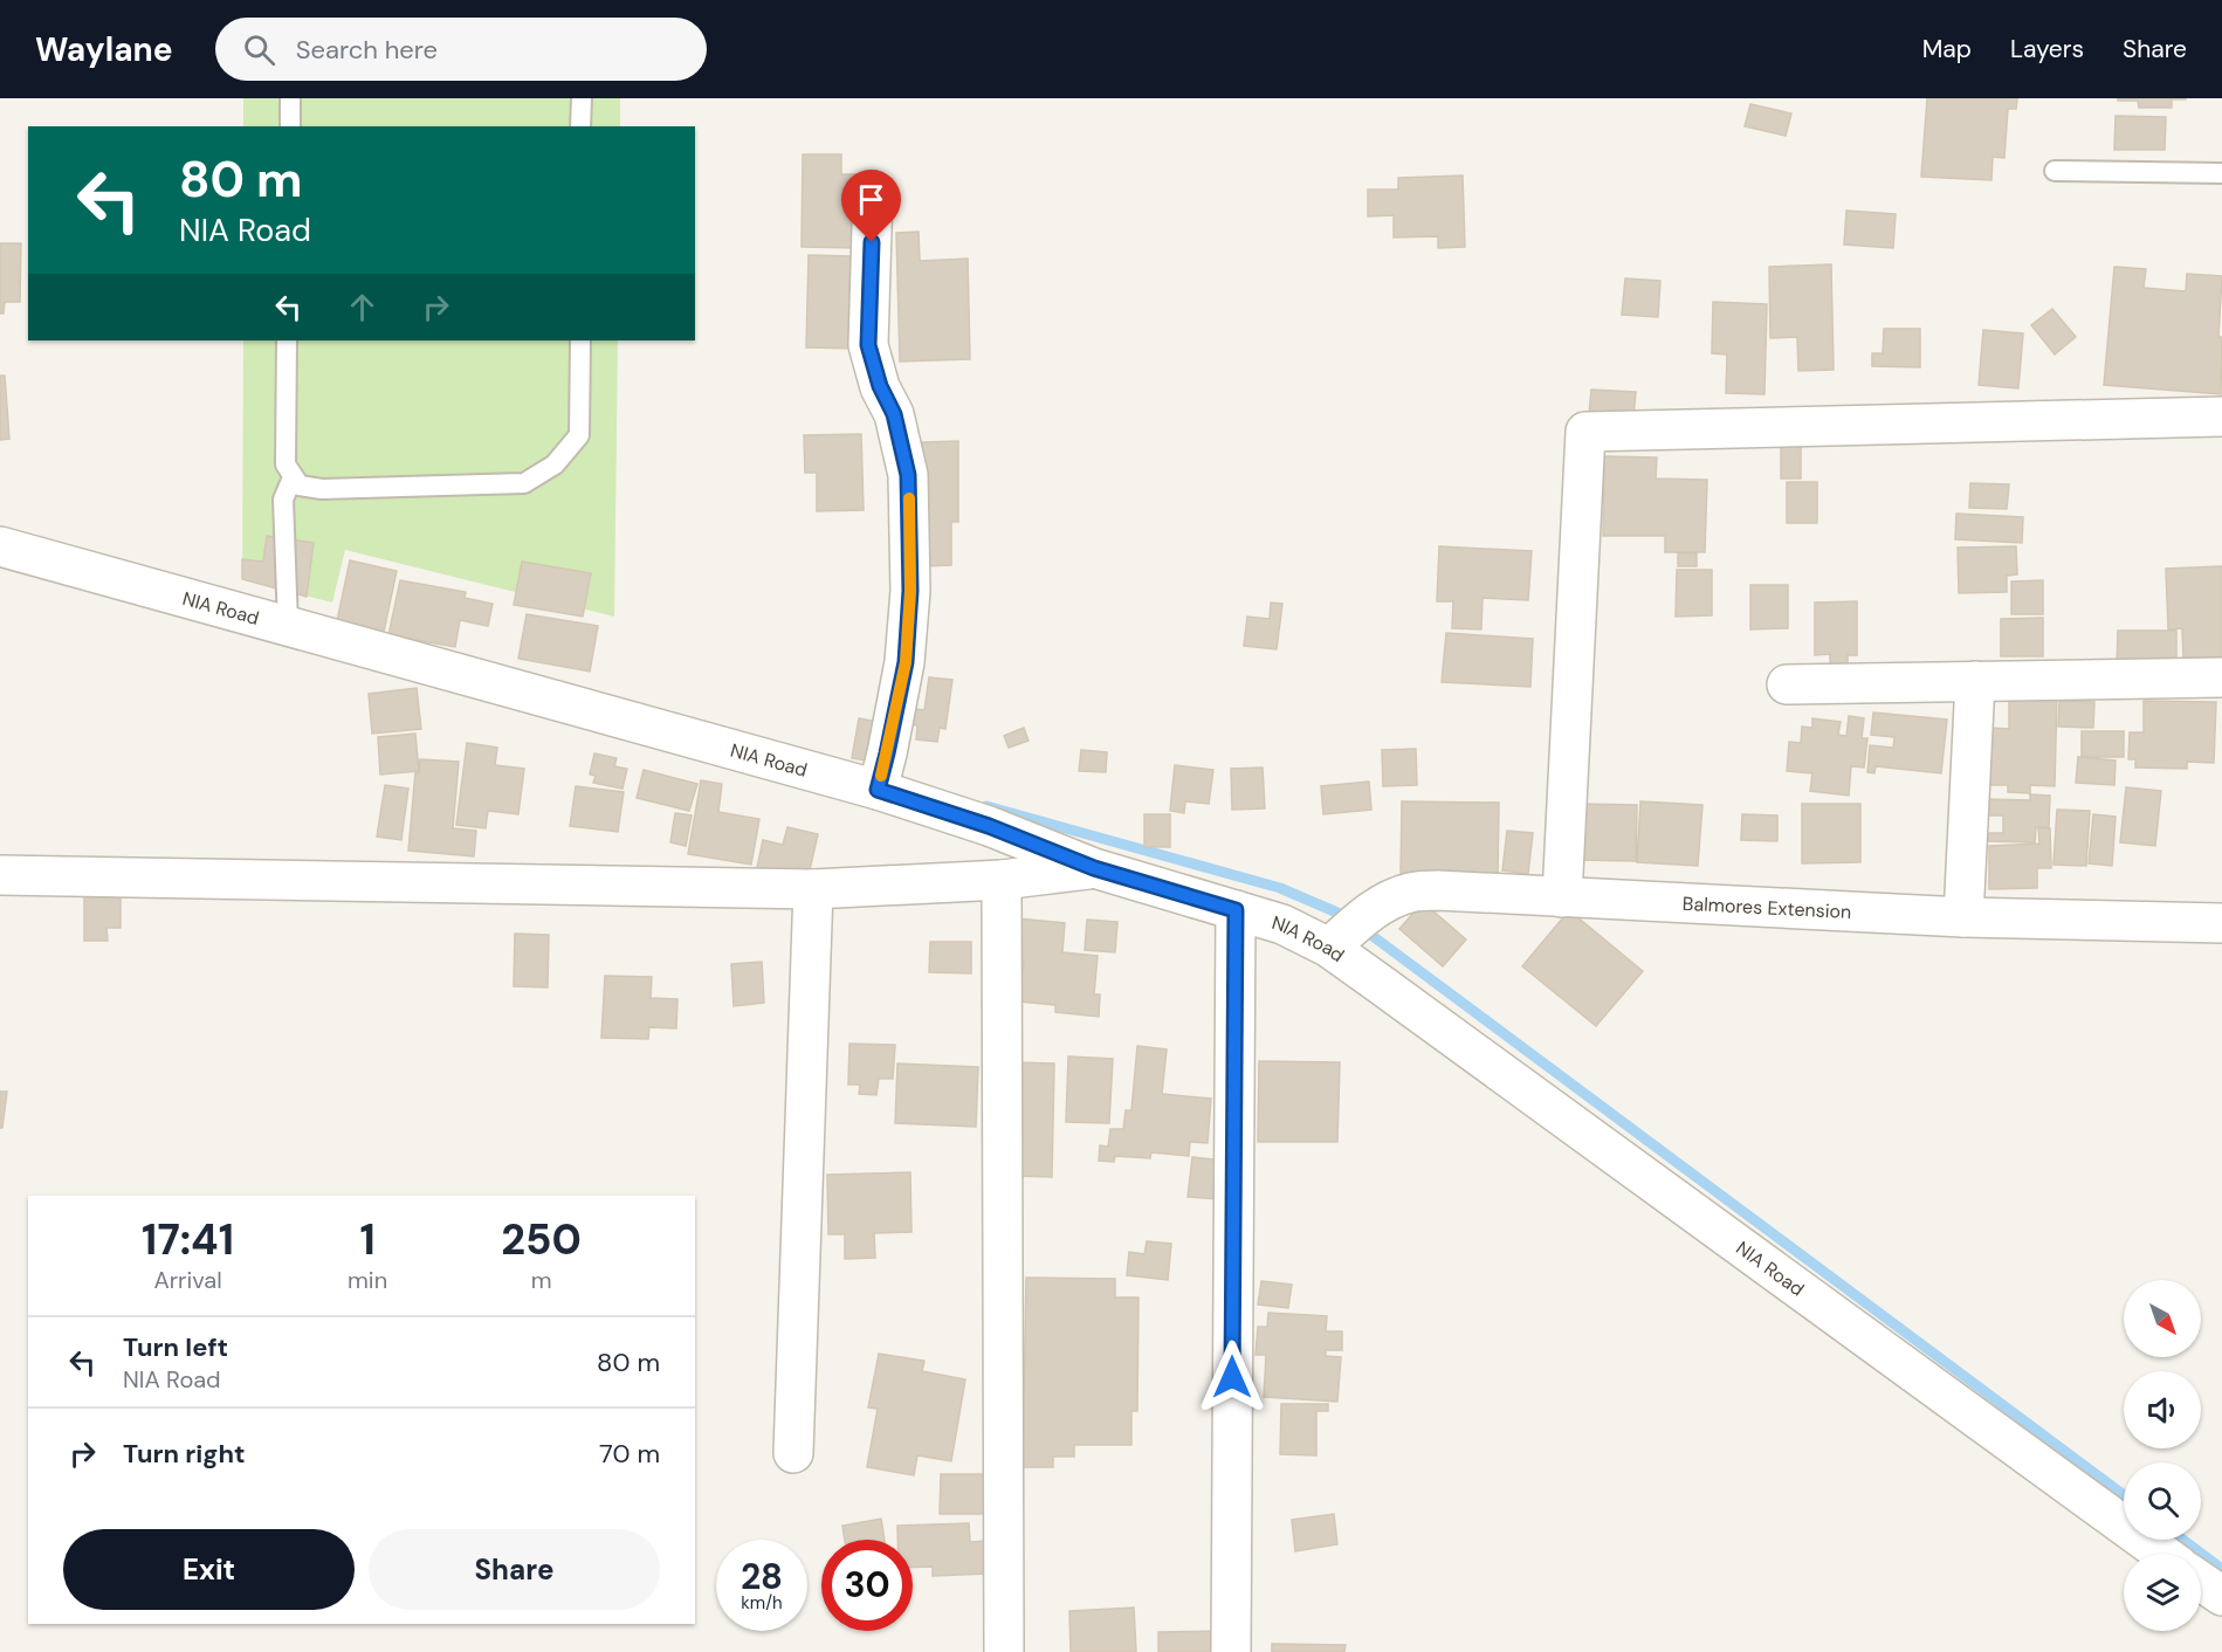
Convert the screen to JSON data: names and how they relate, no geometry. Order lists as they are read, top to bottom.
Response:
{
  "streets": {
    "street": ["NIA Road", "Balmores Extension"]
  },
  "crossings": [
    ["NIA Road", "Balmores Extension"]
  ],
  "north": "bottom right",
  "page": {
    "header": "Waylane",
    "search": "Search here",
    "nav": ["Map", "Layers", "Share"],
    "turn": ["80 m", "NIA Road"],
    "eta": [
      "17:41",
      "Arrival",
      "1",
      "min",
      "250",
      "m"
    ],
    "list": [
      {
        "name": "Turn left",
        "note": "NIA Road",
        "value": "80 m"
      },
      {
        "name": "Turn right",
        "value": "70 m"
      }
    ],
    "buttons": ["Exit", "Share"],
    "speed": "28 km/h",
    "limit": "30"
  }
}
